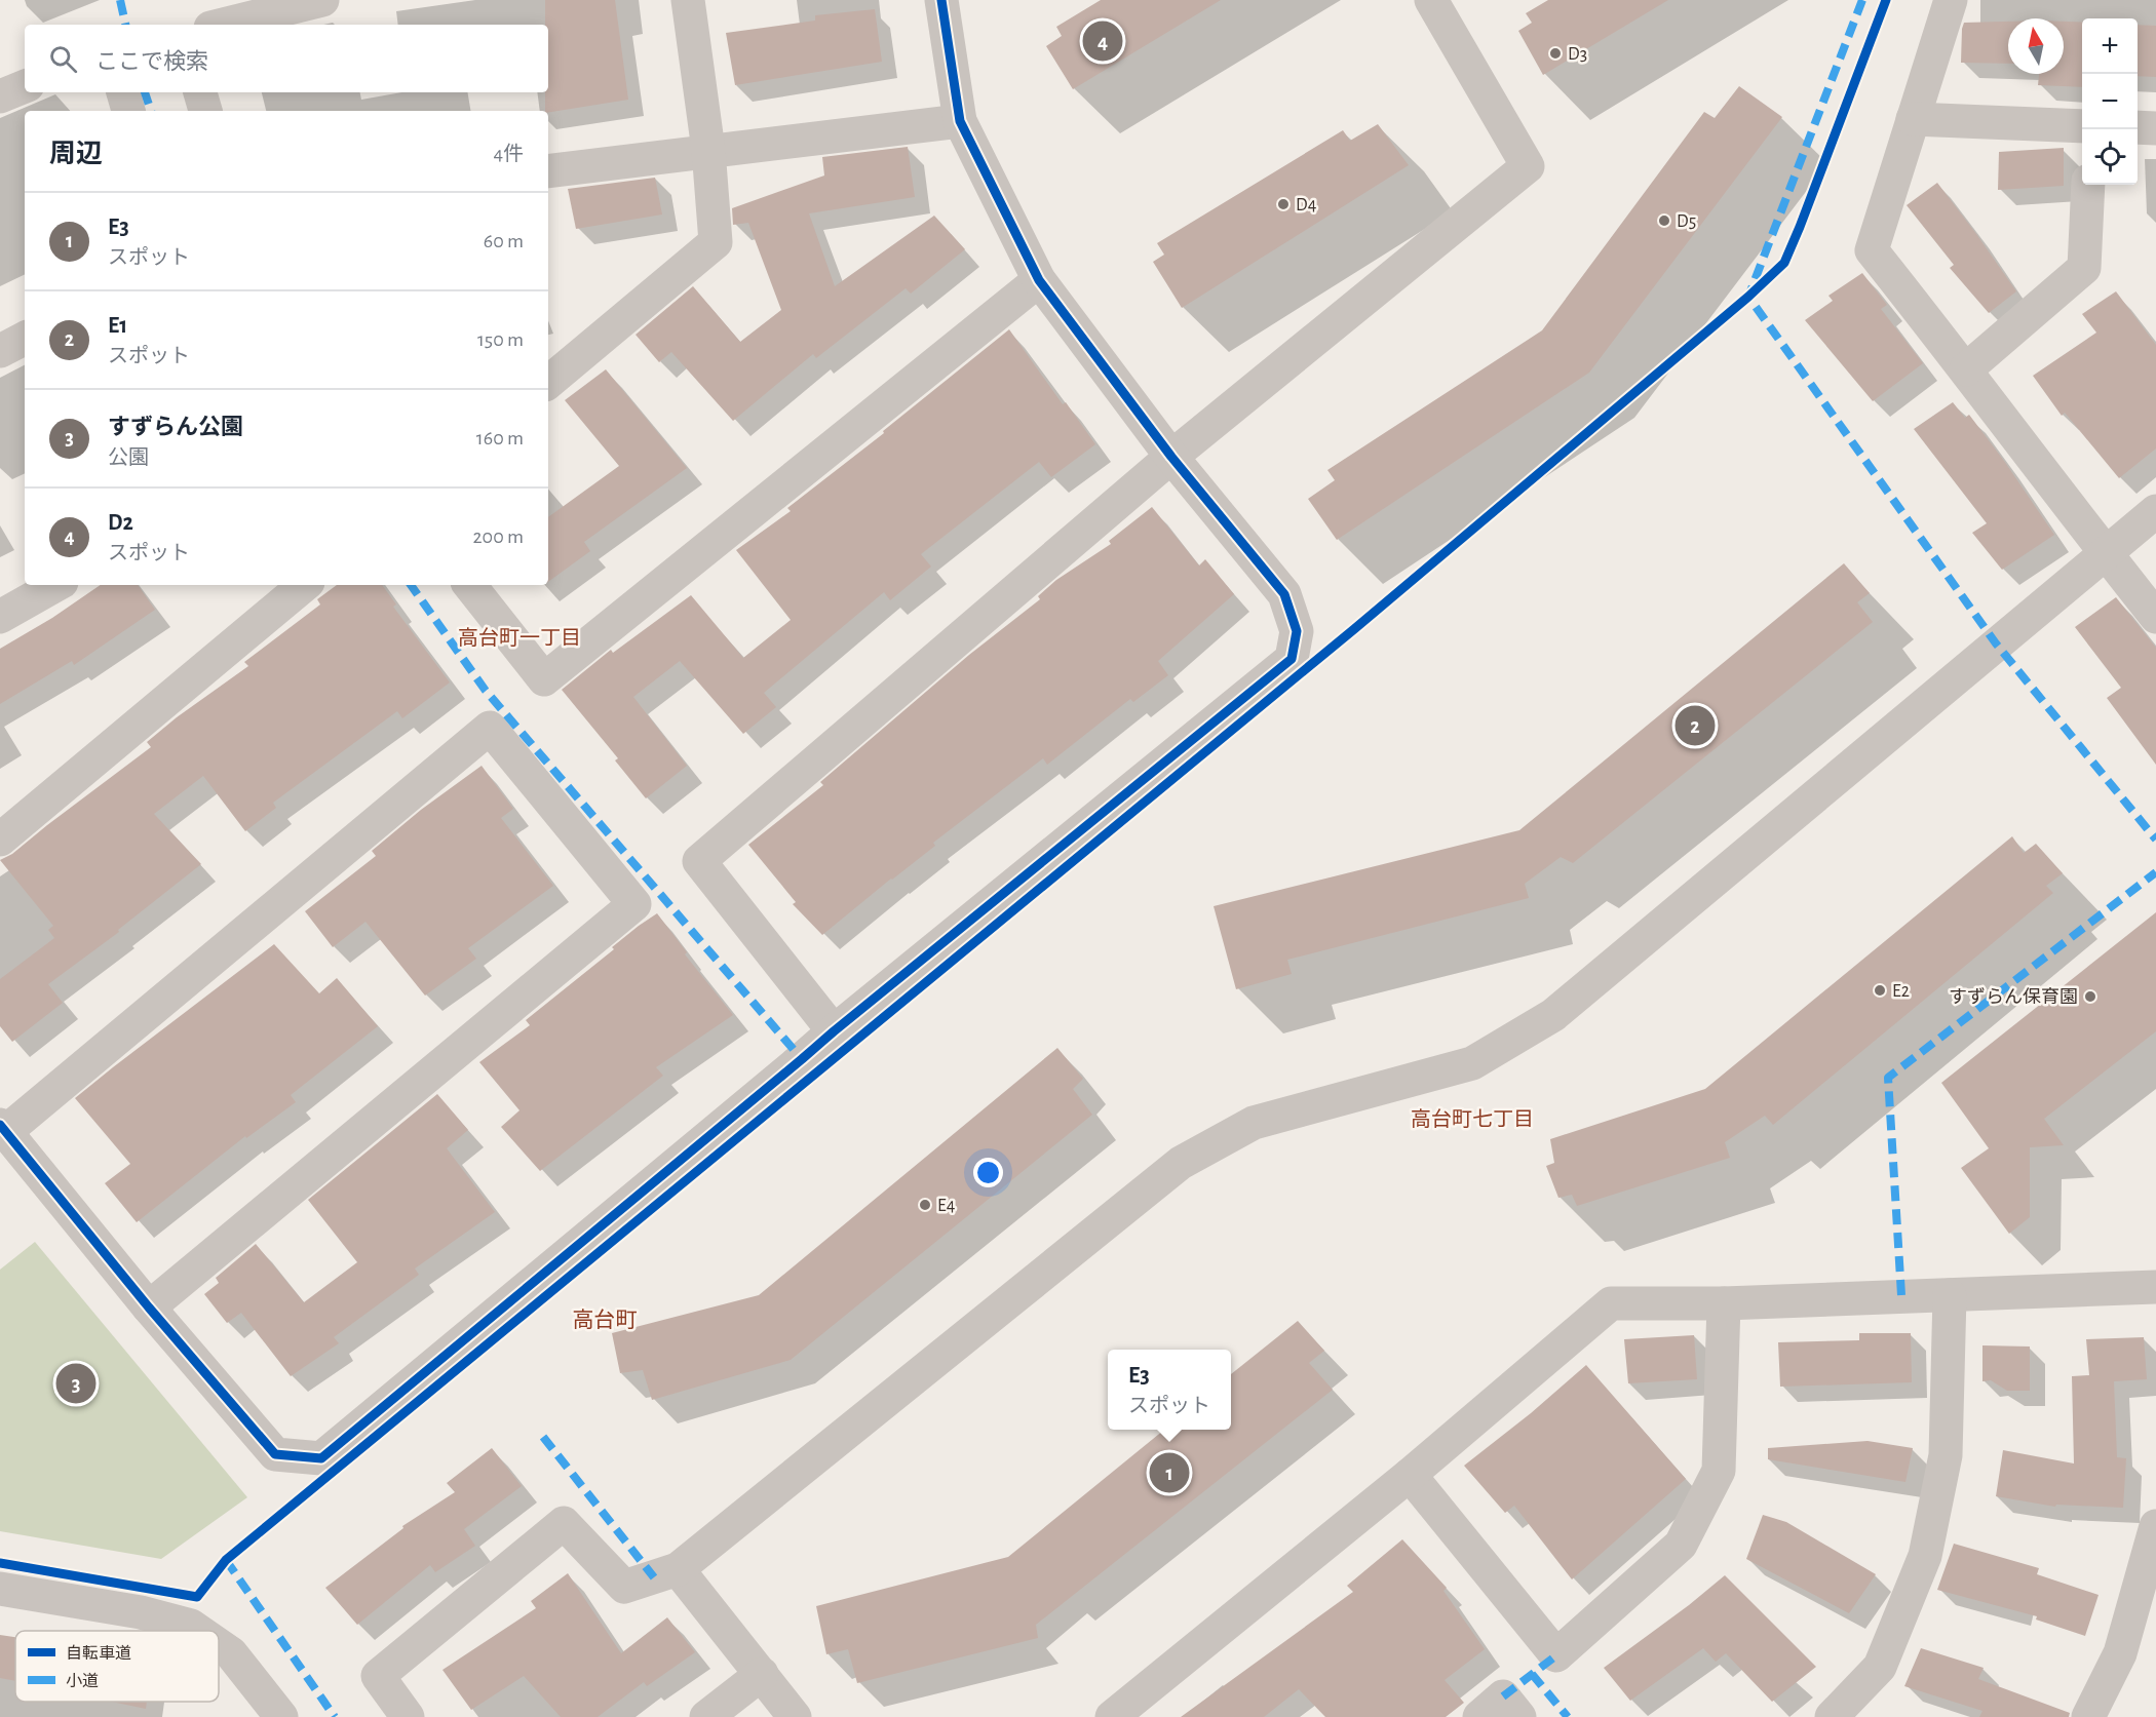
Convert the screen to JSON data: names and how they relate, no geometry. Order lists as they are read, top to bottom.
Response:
{
  "districts": ["高台町一丁目", "高台町七丁目", "高台町"],
  "places": [
    "D3",
    "D4",
    "D5",
    "E2",
    "すずらん保育園",
    "E4"
  ],
  "legend": ["自転車道", "小道"],
  "north": "top",
  "page": {
    "map_buttons": ["+", "−"],
    "pins": [
      "4",
      "2",
      "3",
      "1"
    ],
    "search": "ここで検索",
    "heading": ["周辺", "4件"],
    "list": [
      {
        "mark": "1",
        "name": "E3",
        "note": "スポット",
        "value": "60 m"
      },
      {
        "mark": "2",
        "name": "E1",
        "note": "スポット",
        "value": "150 m"
      },
      {
        "mark": "3",
        "name": "すずらん公園",
        "note": "公園",
        "value": "160 m"
      },
      {
        "mark": "4",
        "name": "D2",
        "note": "スポット",
        "value": "200 m"
      }
    ],
    "popup": ["E3", "スポット"]
  }
}
